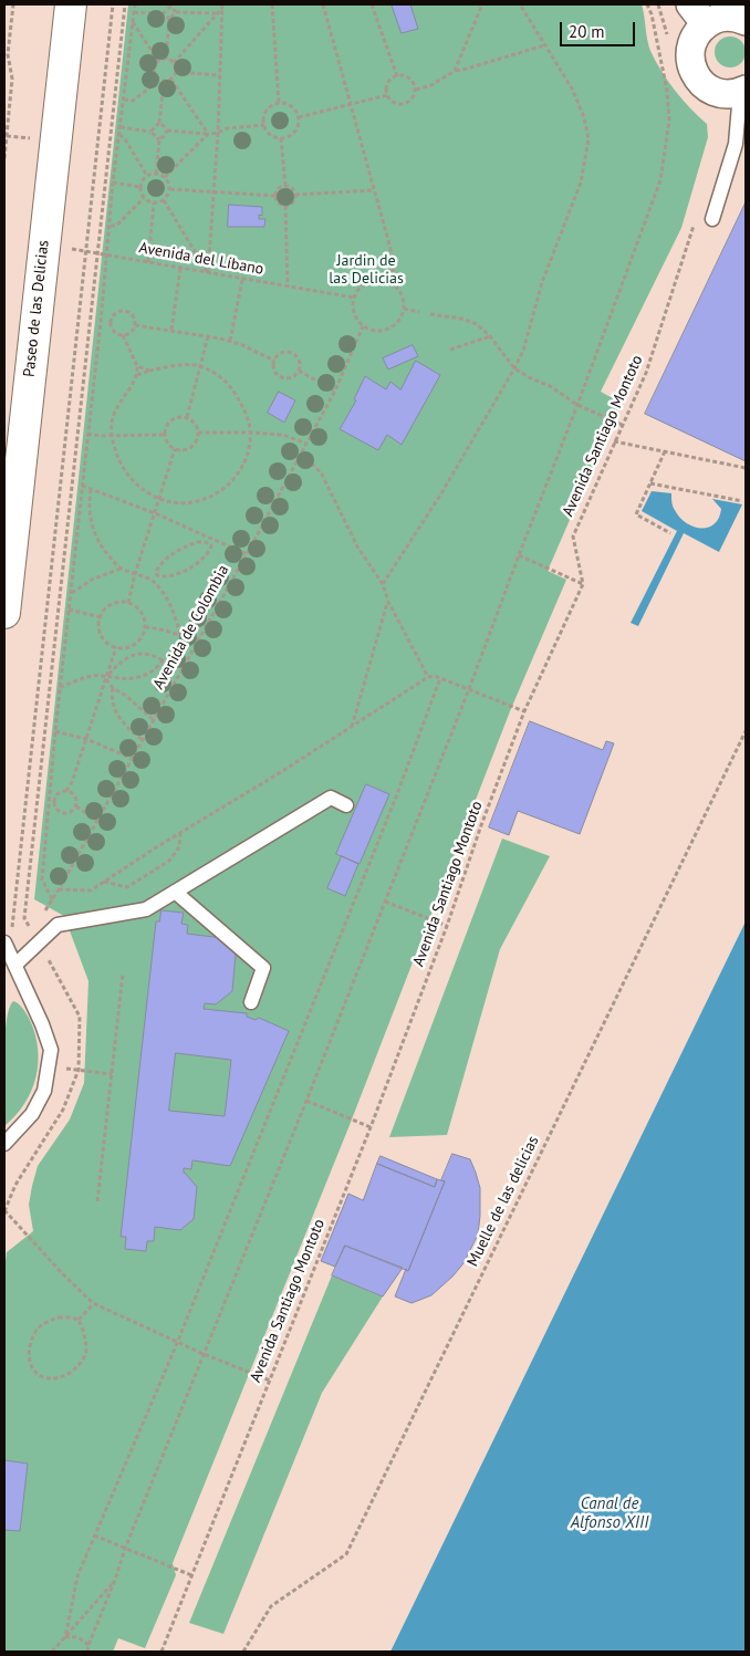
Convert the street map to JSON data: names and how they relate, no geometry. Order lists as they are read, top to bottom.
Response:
{
  "streets": {
    "main road": ["Paseo de las Delicias"],
    "path": [
      "Avenida del Líbano",
      "Avenida Santiago Montoto",
      "Avenida de Colombia",
      "Muelle de las delicias"
    ]
  },
  "crossings": [
    ["Avenida del Líbano", "Paseo de las Delicias"],
    ["Avenida del Líbano", "Avenida de Colombia"]
  ],
  "water": ["Canal de Alfonso XIII"],
  "parks": ["Jardin de las Delicias"],
  "scale_bar": "20 m"
}
